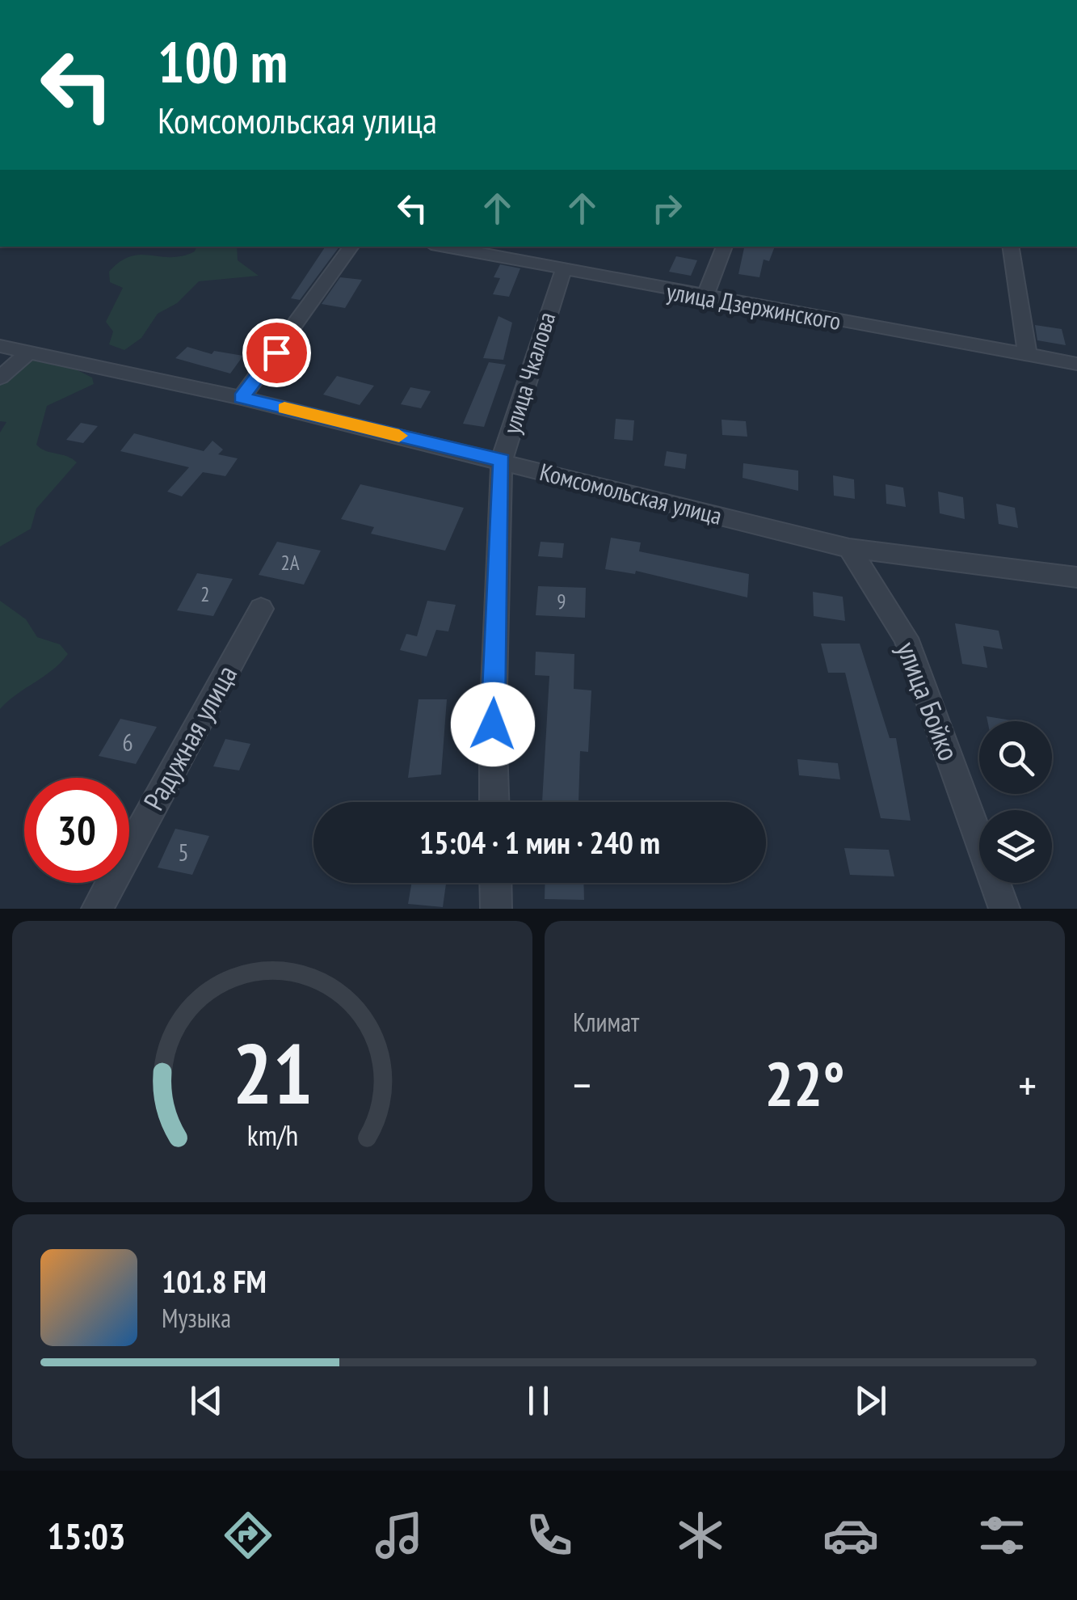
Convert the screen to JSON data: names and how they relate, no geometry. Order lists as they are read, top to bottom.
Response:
{
  "streets": {
    "street": [
      "улица Дзержинского",
      "улица Чкалова",
      "Комсомольская улица",
      "улица Бойко",
      "Радужная улица"
    ]
  },
  "crossings": [
    ["улица Дзержинского", "улица Чкалова"],
    ["улица Чкалова", "Комсомольская улица"],
    ["Комсомольская улица", "улица Бойко"]
  ],
  "house_numbers": [
    "2А",
    "2",
    "9",
    "6",
    "5"
  ],
  "page": {
    "turn": ["100 m", "Комсомольская улица"],
    "limit": "30",
    "trip": "15:04 · 1 мин · 240 m",
    "tile": "Климат",
    "heat": ["−", "22°", "+"],
    "song": ["101.8 FM", "Музыка"],
    "tabs": "15:03",
    "gauge": ["21", "km/h"]
  }
}
